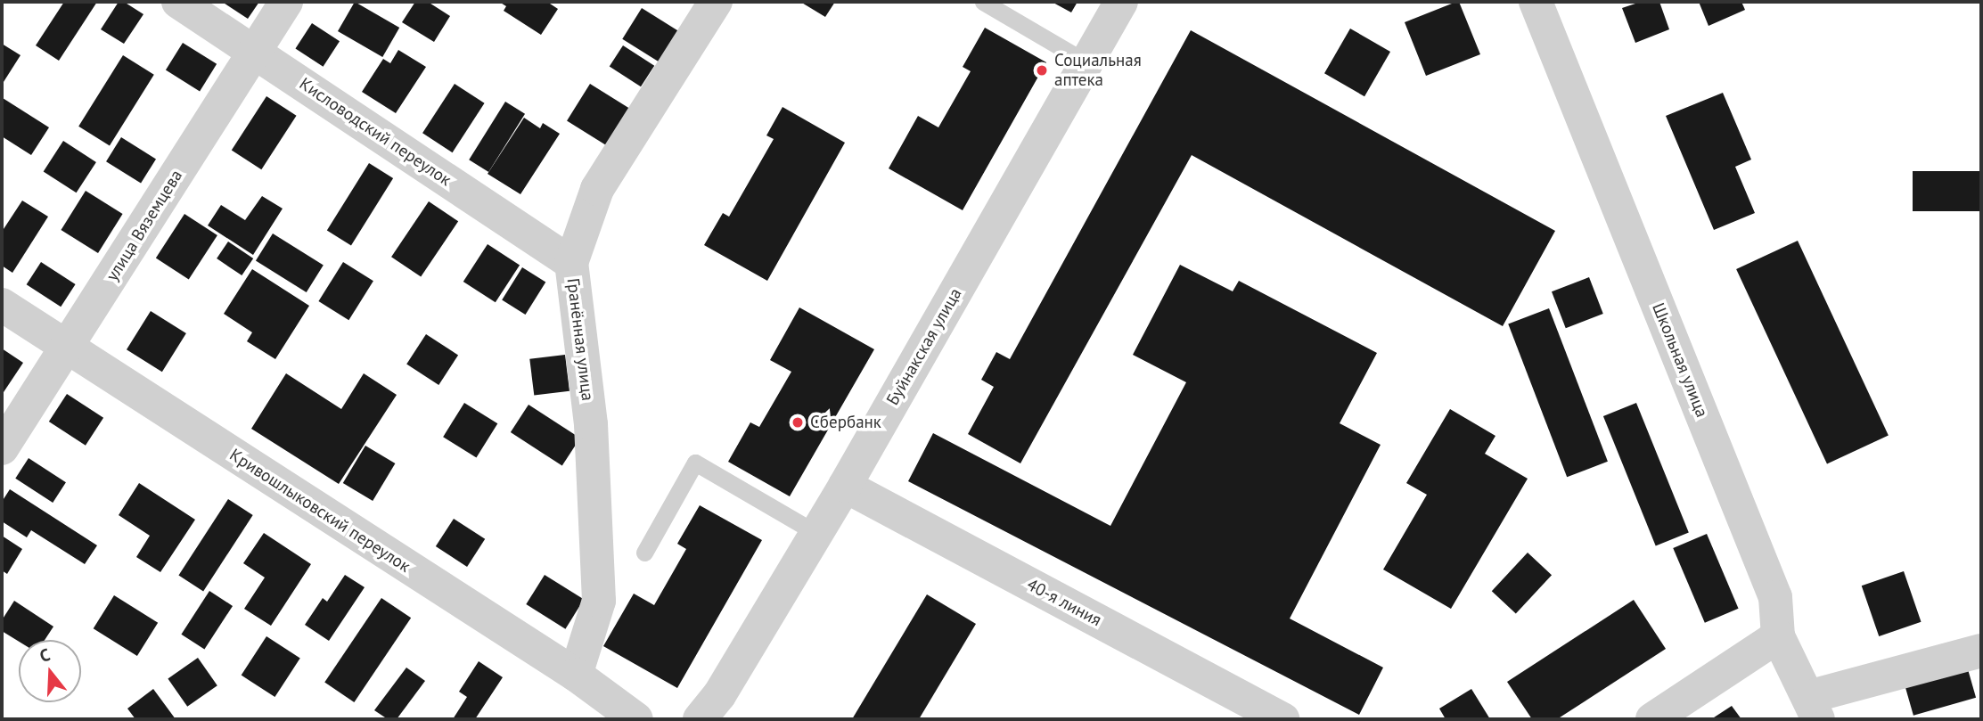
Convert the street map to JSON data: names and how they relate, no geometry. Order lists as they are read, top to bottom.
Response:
{
  "streets": {
    "street": [
      "Кисловодский переулок",
      "улица Вяземцева",
      "Гранённая улица",
      "Буйнакская улица",
      "Школьная улица",
      "Кривошлыковский переулок",
      "40-я линия"
    ]
  },
  "crossings": [
    ["Кисловодский переулок", "улица Вяземцева"],
    ["Кисловодский переулок", "Гранённая улица"],
    ["улица Вяземцева", "Кривошлыковский переулок"],
    ["Гранённая улица", "Кривошлыковский переулок"],
    ["Буйнакская улица", "40-я линия"]
  ],
  "places": ["Социальная аптека", "Сбербанк"],
  "north": "top"
}
